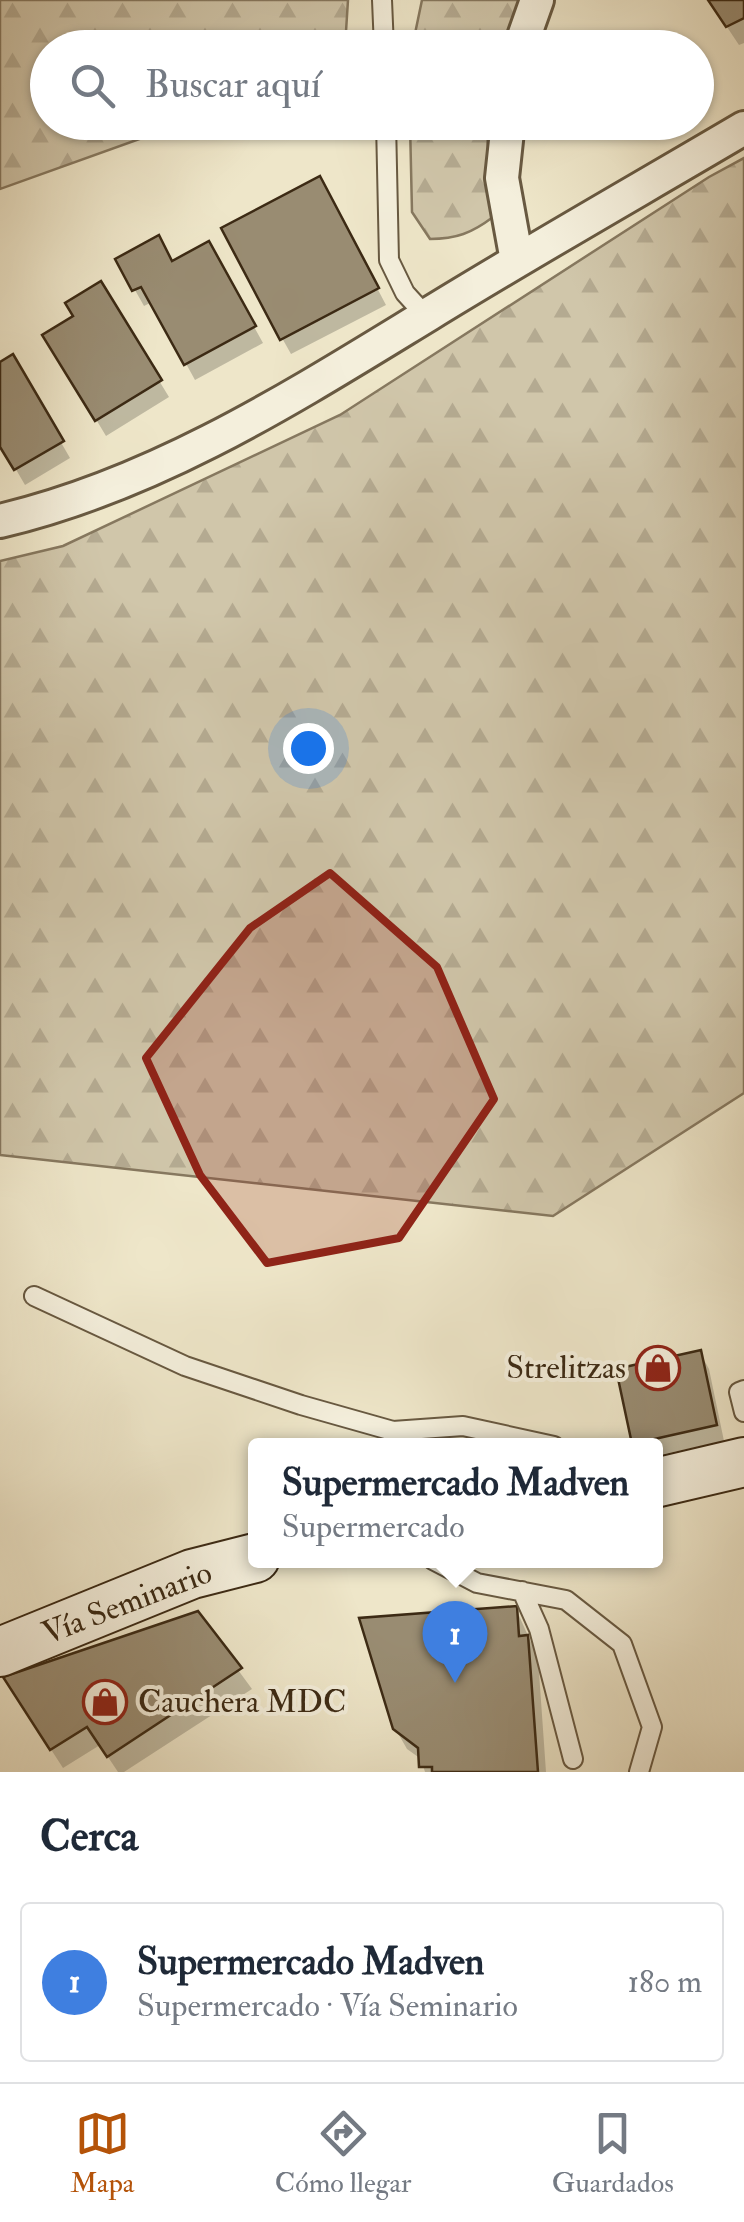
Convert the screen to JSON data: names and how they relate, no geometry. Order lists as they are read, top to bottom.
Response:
{
  "streets": {
    "main road": ["Vía Seminario"]
  },
  "places": {
    "shop": ["Strelitzas", "Cauchera MDC"]
  },
  "page": {
    "search": "Buscar aquí",
    "popup": ["Supermercado Madven", "Supermercado"],
    "pins": "1",
    "heading": "Cerca",
    "list": [
      {
        "mark": "1",
        "name": "Supermercado Madven",
        "note": "Supermercado · Vía Seminario",
        "value": "180 m"
      }
    ],
    "nav": ["Mapa", "Cómo llegar", "Guardados"]
  }
}
